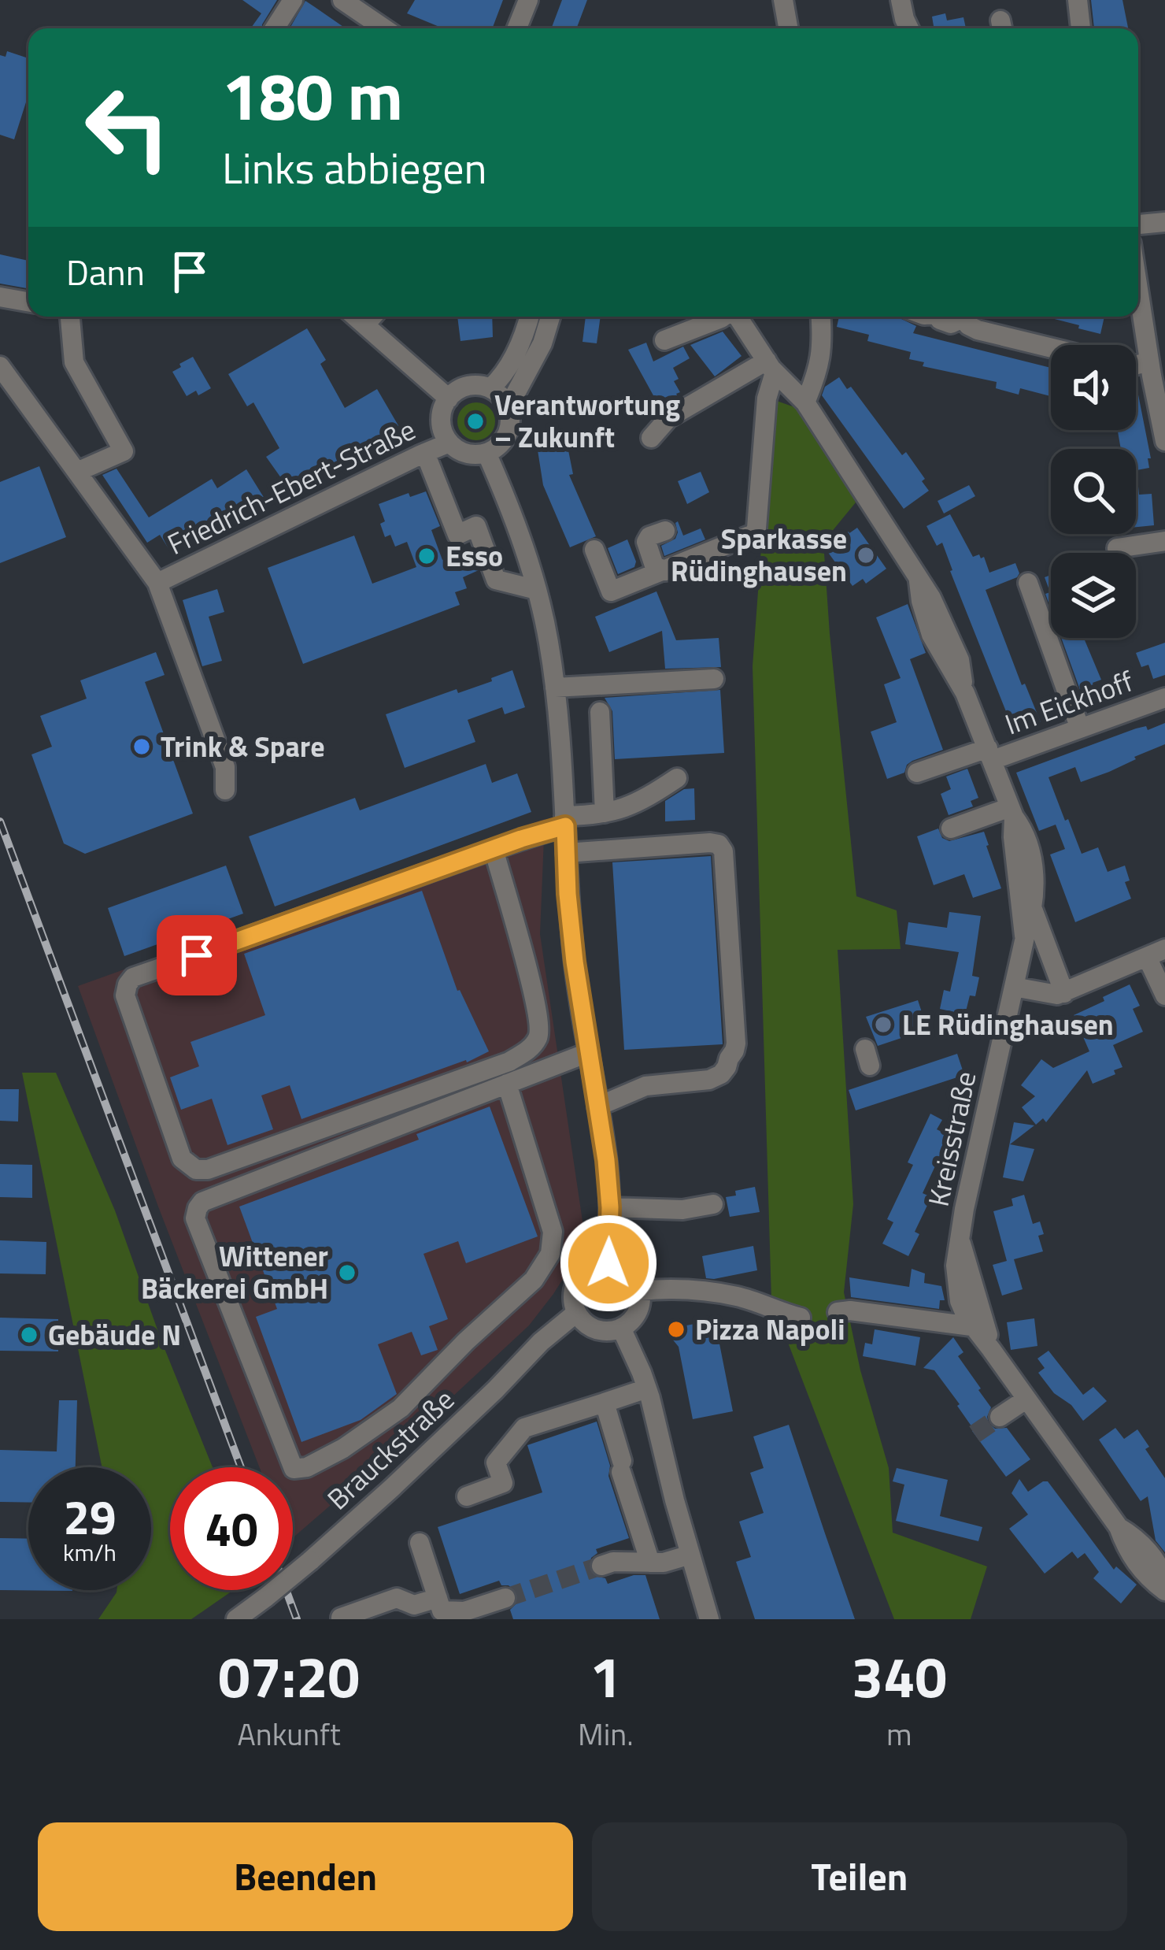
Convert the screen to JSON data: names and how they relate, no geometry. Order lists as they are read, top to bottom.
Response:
{
  "streets": {
    "street": [
      "Friedrich-Ebert-Straße",
      "Im Eickhoff",
      "Kreisstraße",
      "Brauckstraße"
    ]
  },
  "crossings": [
    ["Im Eickhoff", "Kreisstraße"]
  ],
  "places": [
    "Verantwortung – Zukunft",
    "Sparkasse Rüdinghausen",
    "Esso",
    "Trink & Spare",
    "LE Rüdinghausen",
    "Wittener Bäckerei GmbH",
    "Pizza Napoli",
    "Gebäude N"
  ],
  "page": {
    "turn": ["180 m", "Links abbiegen"],
    "then": "Dann",
    "speed": "29 km/h",
    "limit": "40",
    "eta": [
      "07:20",
      "Ankunft",
      "1",
      "Min.",
      "340",
      "m"
    ],
    "buttons": ["Beenden", "Teilen"]
  }
}
